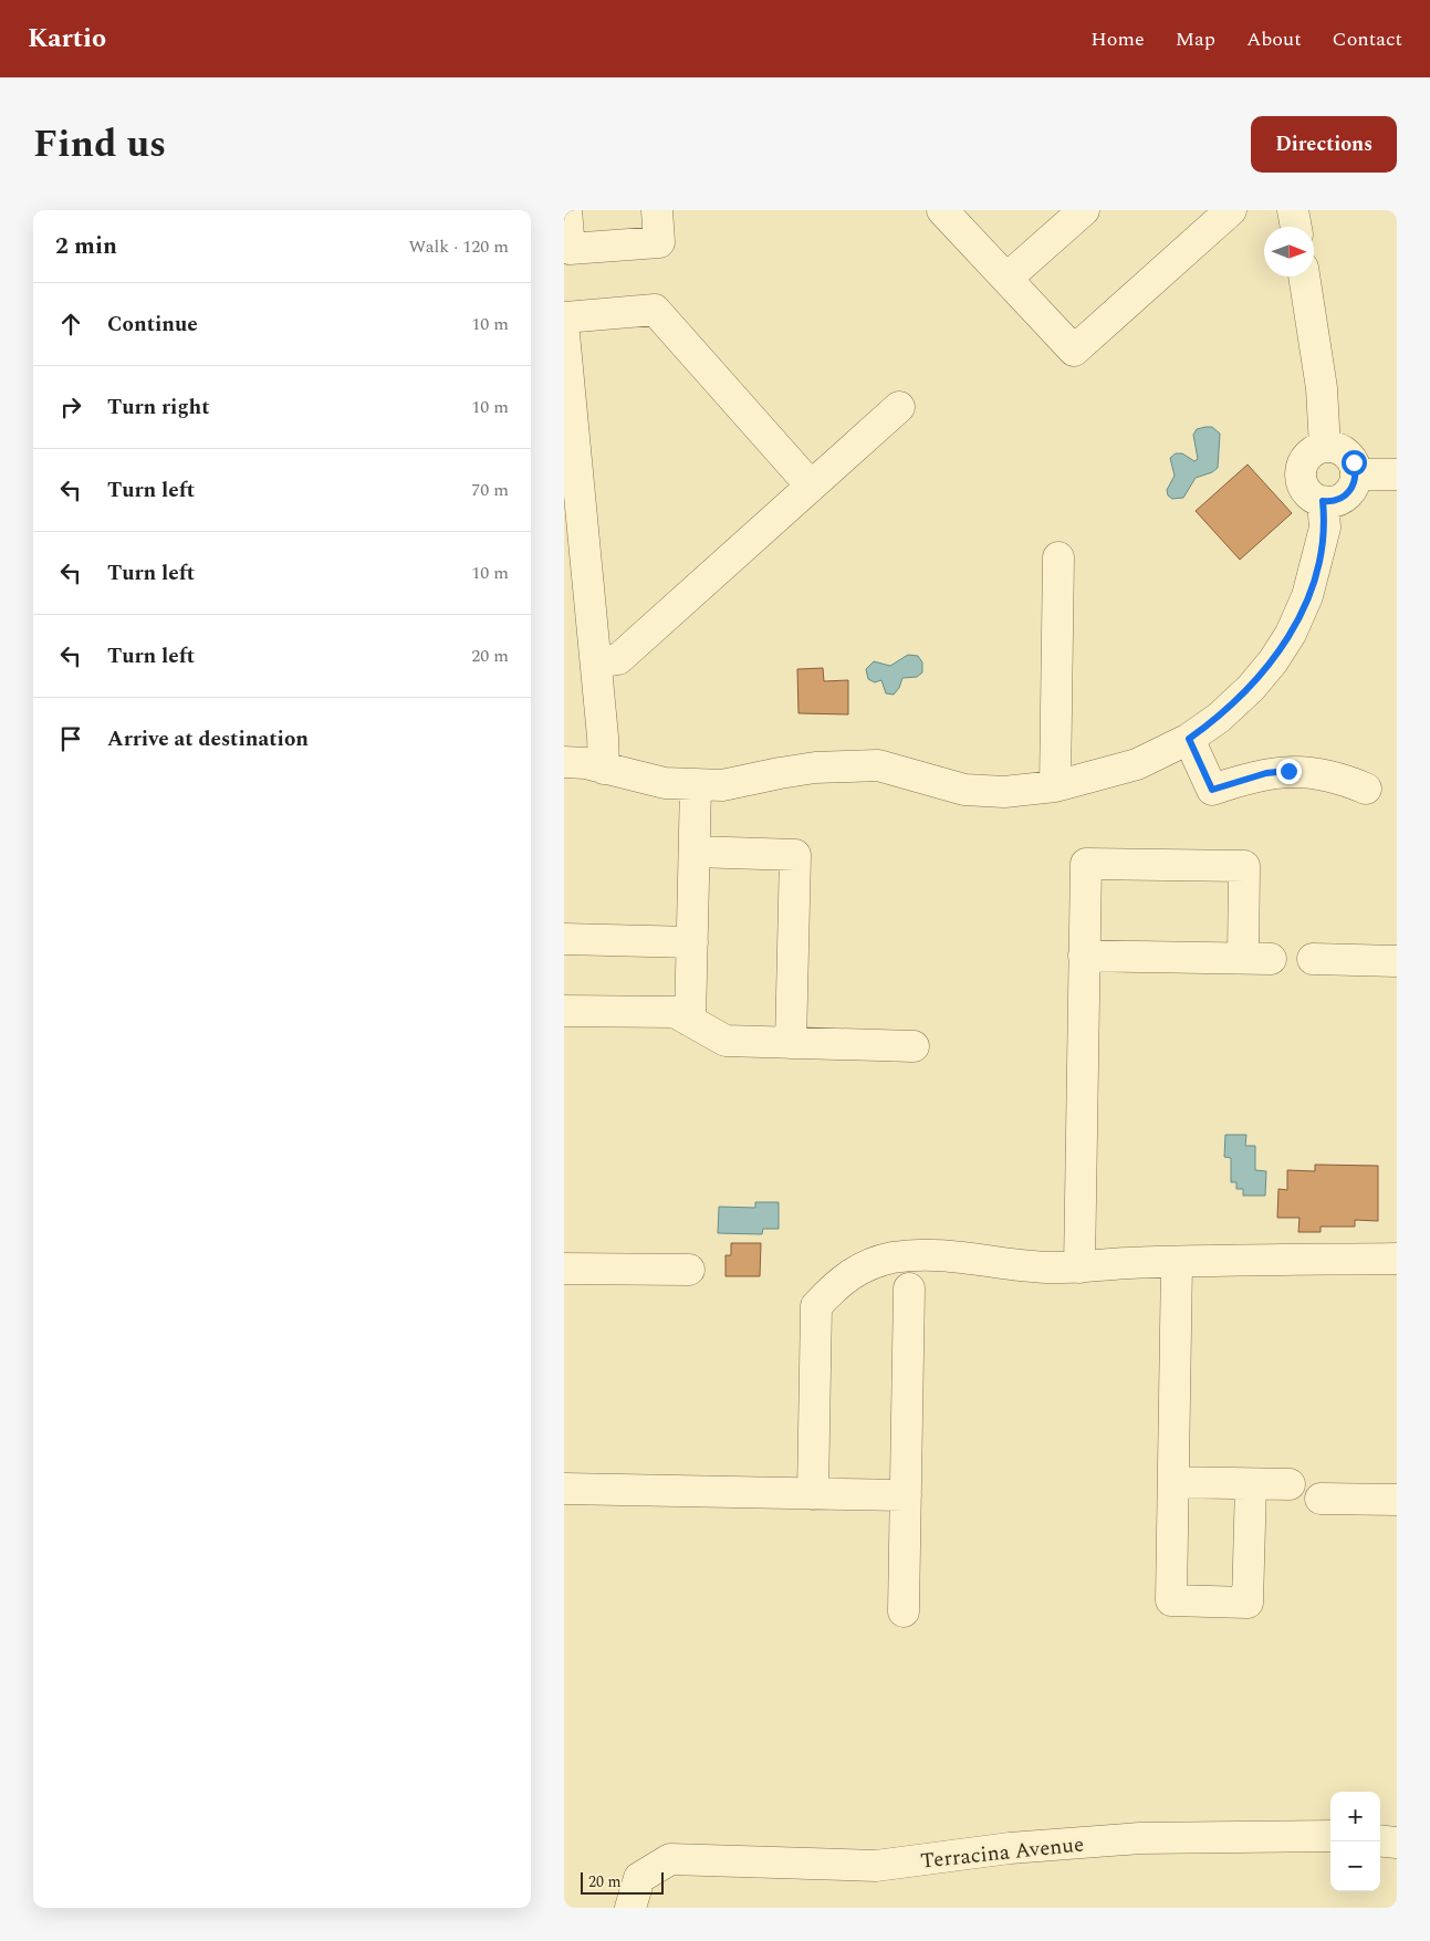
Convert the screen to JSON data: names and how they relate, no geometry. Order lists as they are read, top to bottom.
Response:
{
  "streets": {
    "street": ["Terracina Avenue"]
  },
  "scale_bar": "20 m",
  "north": "right",
  "page": {
    "header": "Kartio",
    "nav": [
      "Home",
      "Map",
      "About",
      "Contact"
    ],
    "title": "Find us",
    "buttons": "Directions",
    "heading": ["2 min", "Walk · 120 m"],
    "list": [
      ["Continue", "10 m"],
      ["Turn right", "10 m"],
      ["Turn left", "70 m"],
      ["Turn left", "10 m"],
      ["Turn left", "20 m"],
      "Arrive at destination"
    ],
    "map_buttons": ["+", "−"],
    "scale": "20 m"
  }
}
